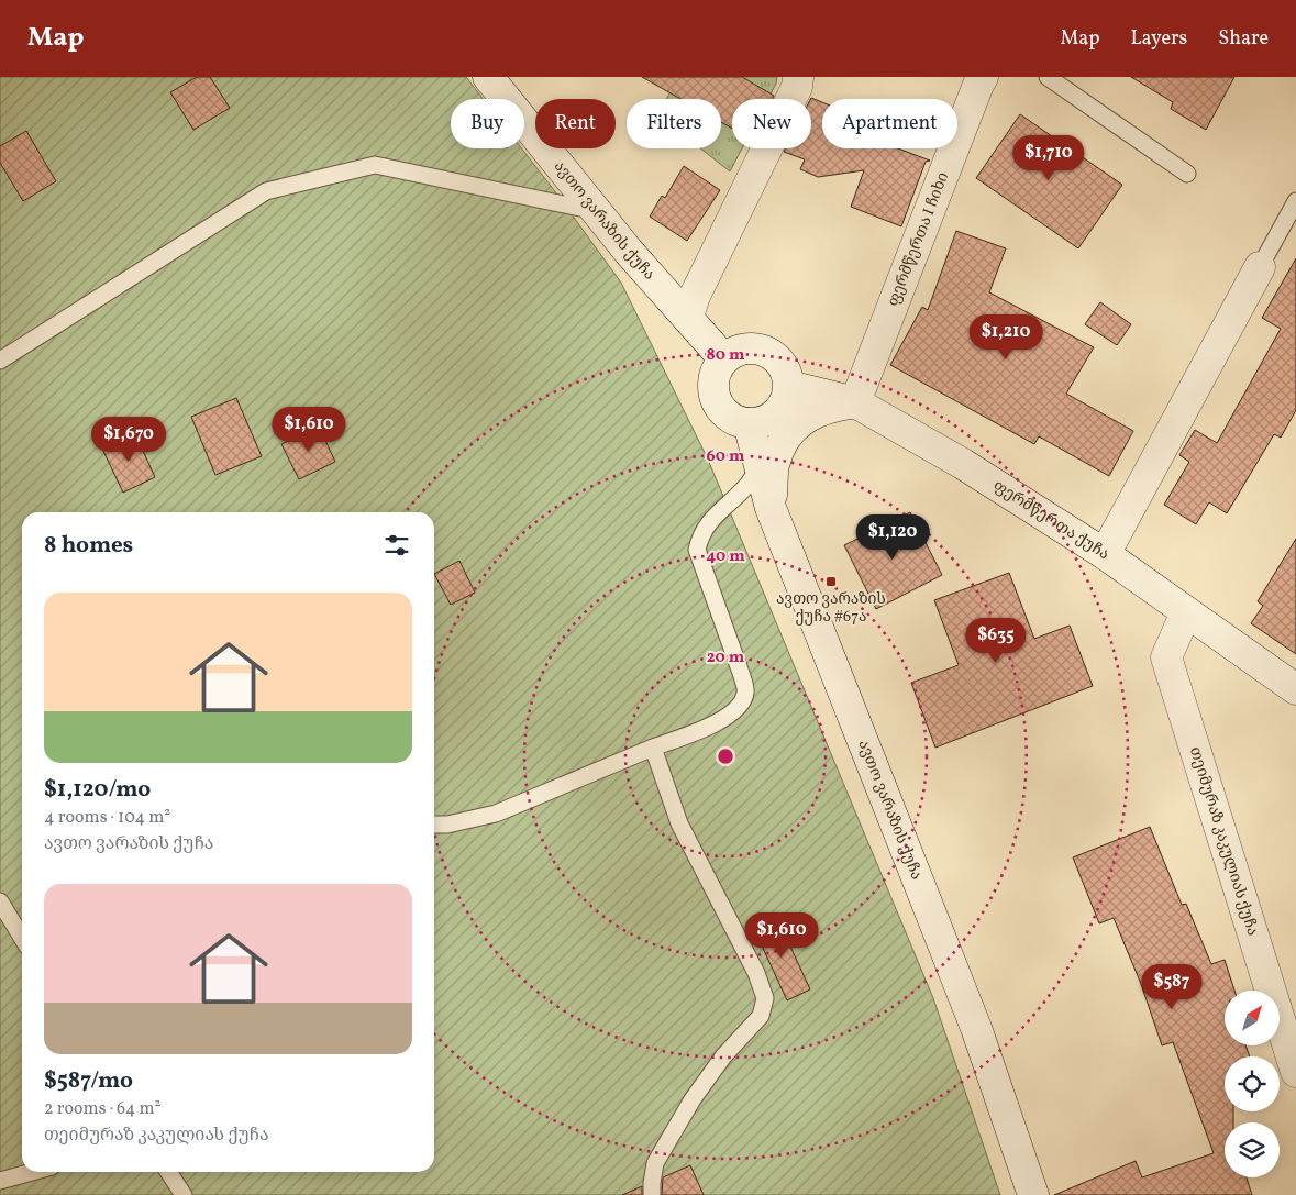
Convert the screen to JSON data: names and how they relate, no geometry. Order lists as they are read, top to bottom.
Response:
{
  "streets": {
    "street": [
      "ავთო ვარაზის ქუჩა",
      "ფერმწერთა I ჩიხი",
      "ფერმწერთა ქუჩა",
      "თეიმურაზ კაკულიას ქუჩა"
    ]
  },
  "crossings": [
    ["ავთო ვარაზის ქუჩა", "ფერმწერთა ქუჩა"],
    ["ფერმწერთა I ჩიხი", "ფერმწერთა ქუჩა"],
    ["ფერმწერთა ქუჩა", "თეიმურაზ კაკულიას ქუჩა"]
  ],
  "places": {
    "transit": ["ავთო ვარაზის ქუჩა #67ა"]
  },
  "north": "top right",
  "page": {
    "header": "Map",
    "nav": ["Map", "Layers", "Share"],
    "chip": [
      "Buy",
      "Rent",
      "Filters",
      "New",
      "Apartment"
    ],
    "price": [
      "$1,710",
      "$1,210",
      "$1,610",
      "$1,670",
      "$1,120",
      "$635",
      "$1,610",
      "$587"
    ],
    "heading": "8 homes",
    "list": [
      {
        "name": "$1,120/mo",
        "note": "4 rooms · 104 m² · ავთო ვარაზის ქუჩა"
      },
      {
        "name": "$587/mo",
        "note": "2 rooms · 64 m² · თეიმურაზ კაკულიას ქუჩა"
      }
    ]
  },
  "rings": [
    "80 m",
    "60 m",
    "40 m",
    "20 m"
  ]
}
